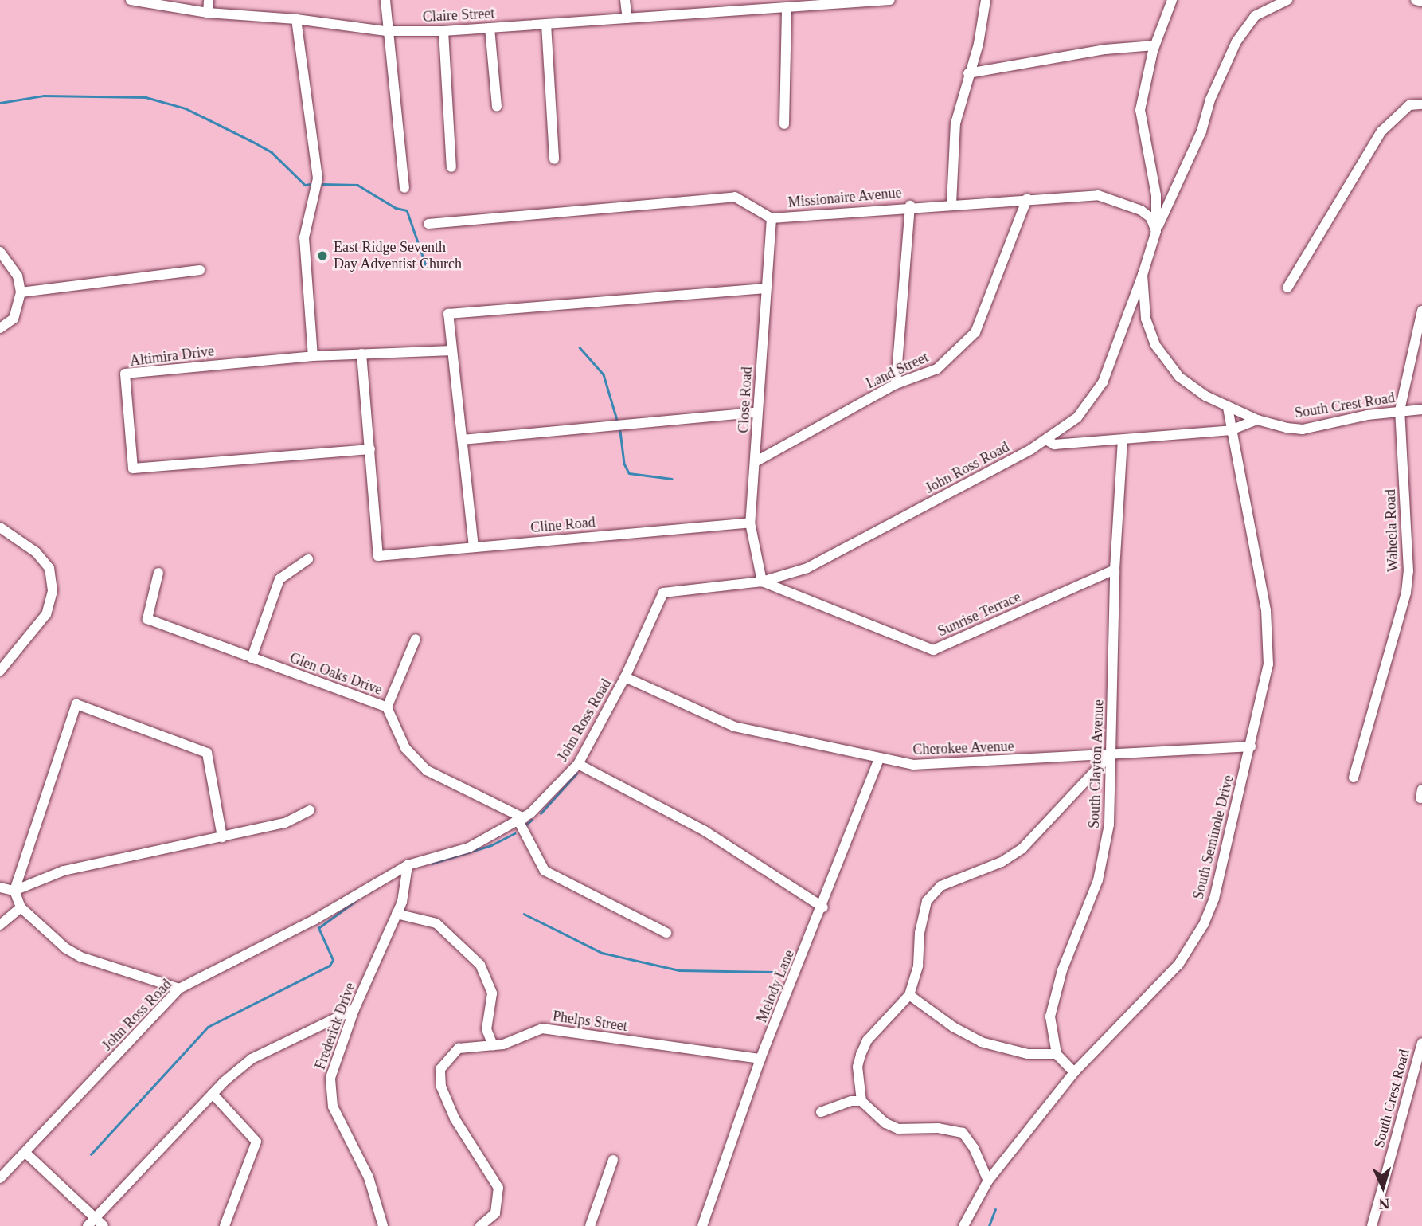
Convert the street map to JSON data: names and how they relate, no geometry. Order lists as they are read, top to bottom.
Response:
{
  "streets": {
    "street": [
      "Claire Street",
      "Missionaire Avenue",
      "Altimira Drive",
      "Land Street",
      "Close Road",
      "South Crest Road",
      "John Ross Road",
      "Cline Road",
      "Waheela Road",
      "Sunrise Terrace",
      "Glen Oaks Drive",
      "Cherokee Avenue",
      "South Clayton Avenue",
      "South Seminole Drive",
      "Melody Lane",
      "Phelps Street",
      "Frederick Drive"
    ]
  },
  "crossings": [
    ["Missionaire Avenue", "Land Street"],
    ["Missionaire Avenue", "Close Road"],
    ["Missionaire Avenue", "South Crest Road"],
    ["Altimira Drive", "Cline Road"],
    ["Land Street", "Close Road"],
    ["Close Road", "John Ross Road"],
    ["Close Road", "Cline Road"],
    ["Close Road", "Sunrise Terrace"],
    ["South Crest Road", "John Ross Road"],
    ["South Crest Road", "Waheela Road"],
    ["South Crest Road", "South Seminole Drive"],
    ["John Ross Road", "Sunrise Terrace"],
    ["John Ross Road", "Glen Oaks Drive"],
    ["John Ross Road", "Cherokee Avenue"],
    ["John Ross Road", "Frederick Drive"],
    ["Sunrise Terrace", "South Clayton Avenue"],
    ["Cherokee Avenue", "South Clayton Avenue"],
    ["Cherokee Avenue", "South Seminole Drive"],
    ["Cherokee Avenue", "Melody Lane"],
    ["Melody Lane", "Phelps Street"]
  ],
  "places": ["East Ridge Seventh Day Adventist Church"],
  "north": "bottom"
}
